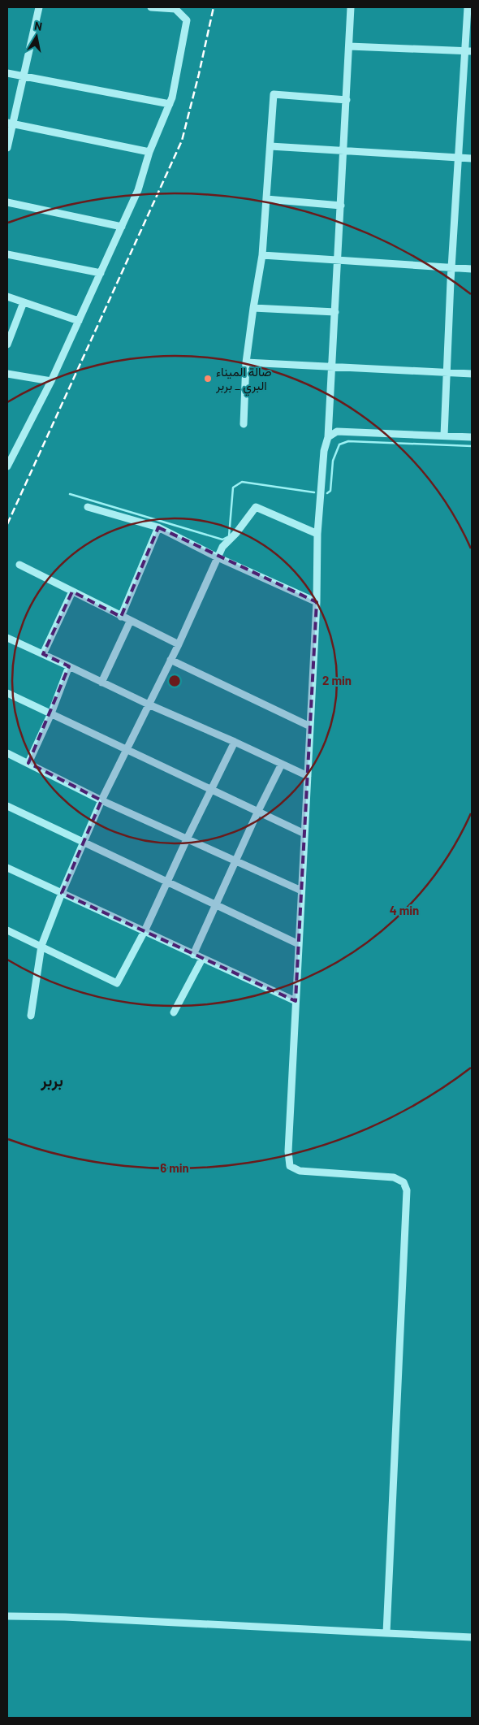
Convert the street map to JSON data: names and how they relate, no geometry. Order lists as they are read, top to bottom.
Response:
{
  "districts": ["بربر"],
  "places": ["صالة الميناء البري _ بربر"],
  "north": "top",
  "rings": ["2 min", "4 min", "6 min"]
}
